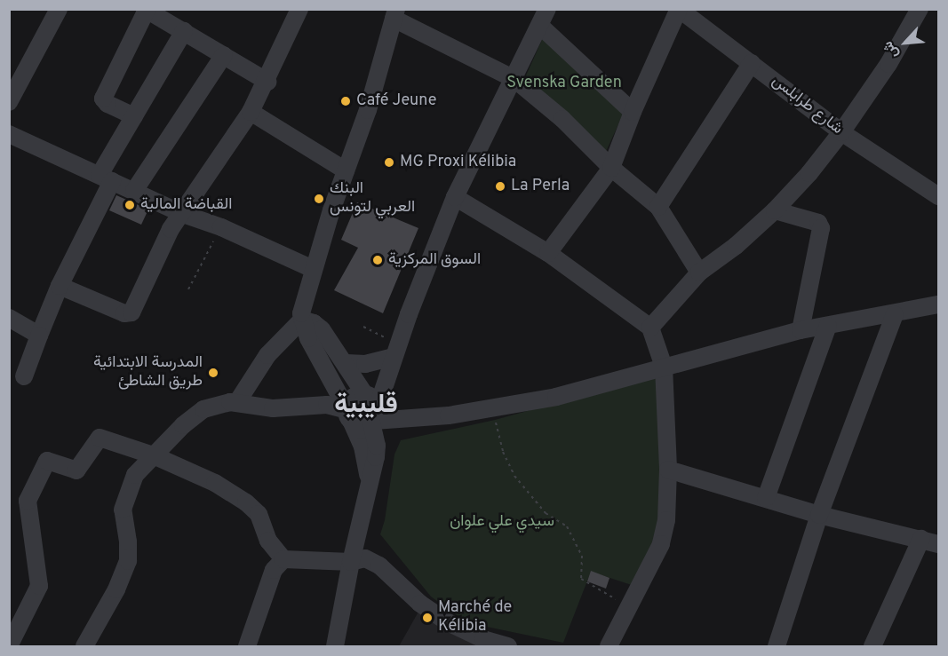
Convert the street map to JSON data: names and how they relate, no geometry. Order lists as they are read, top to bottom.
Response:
{
  "streets": {
    "street": ["شارع طرابلس"]
  },
  "districts": ["قليبية"],
  "parks": ["Svenska Garden", "سيدي علي علوان"],
  "places": [
    "Café Jeune",
    "MG Proxi Kélibia",
    "La Perla",
    "البنك العربي لتونس",
    "القباضة المالية",
    "السوق المركزية",
    "المدرسة الابتدائية طريق الشاطئ",
    "Marché de Kélibia"
  ],
  "north": "bottom left"
}
